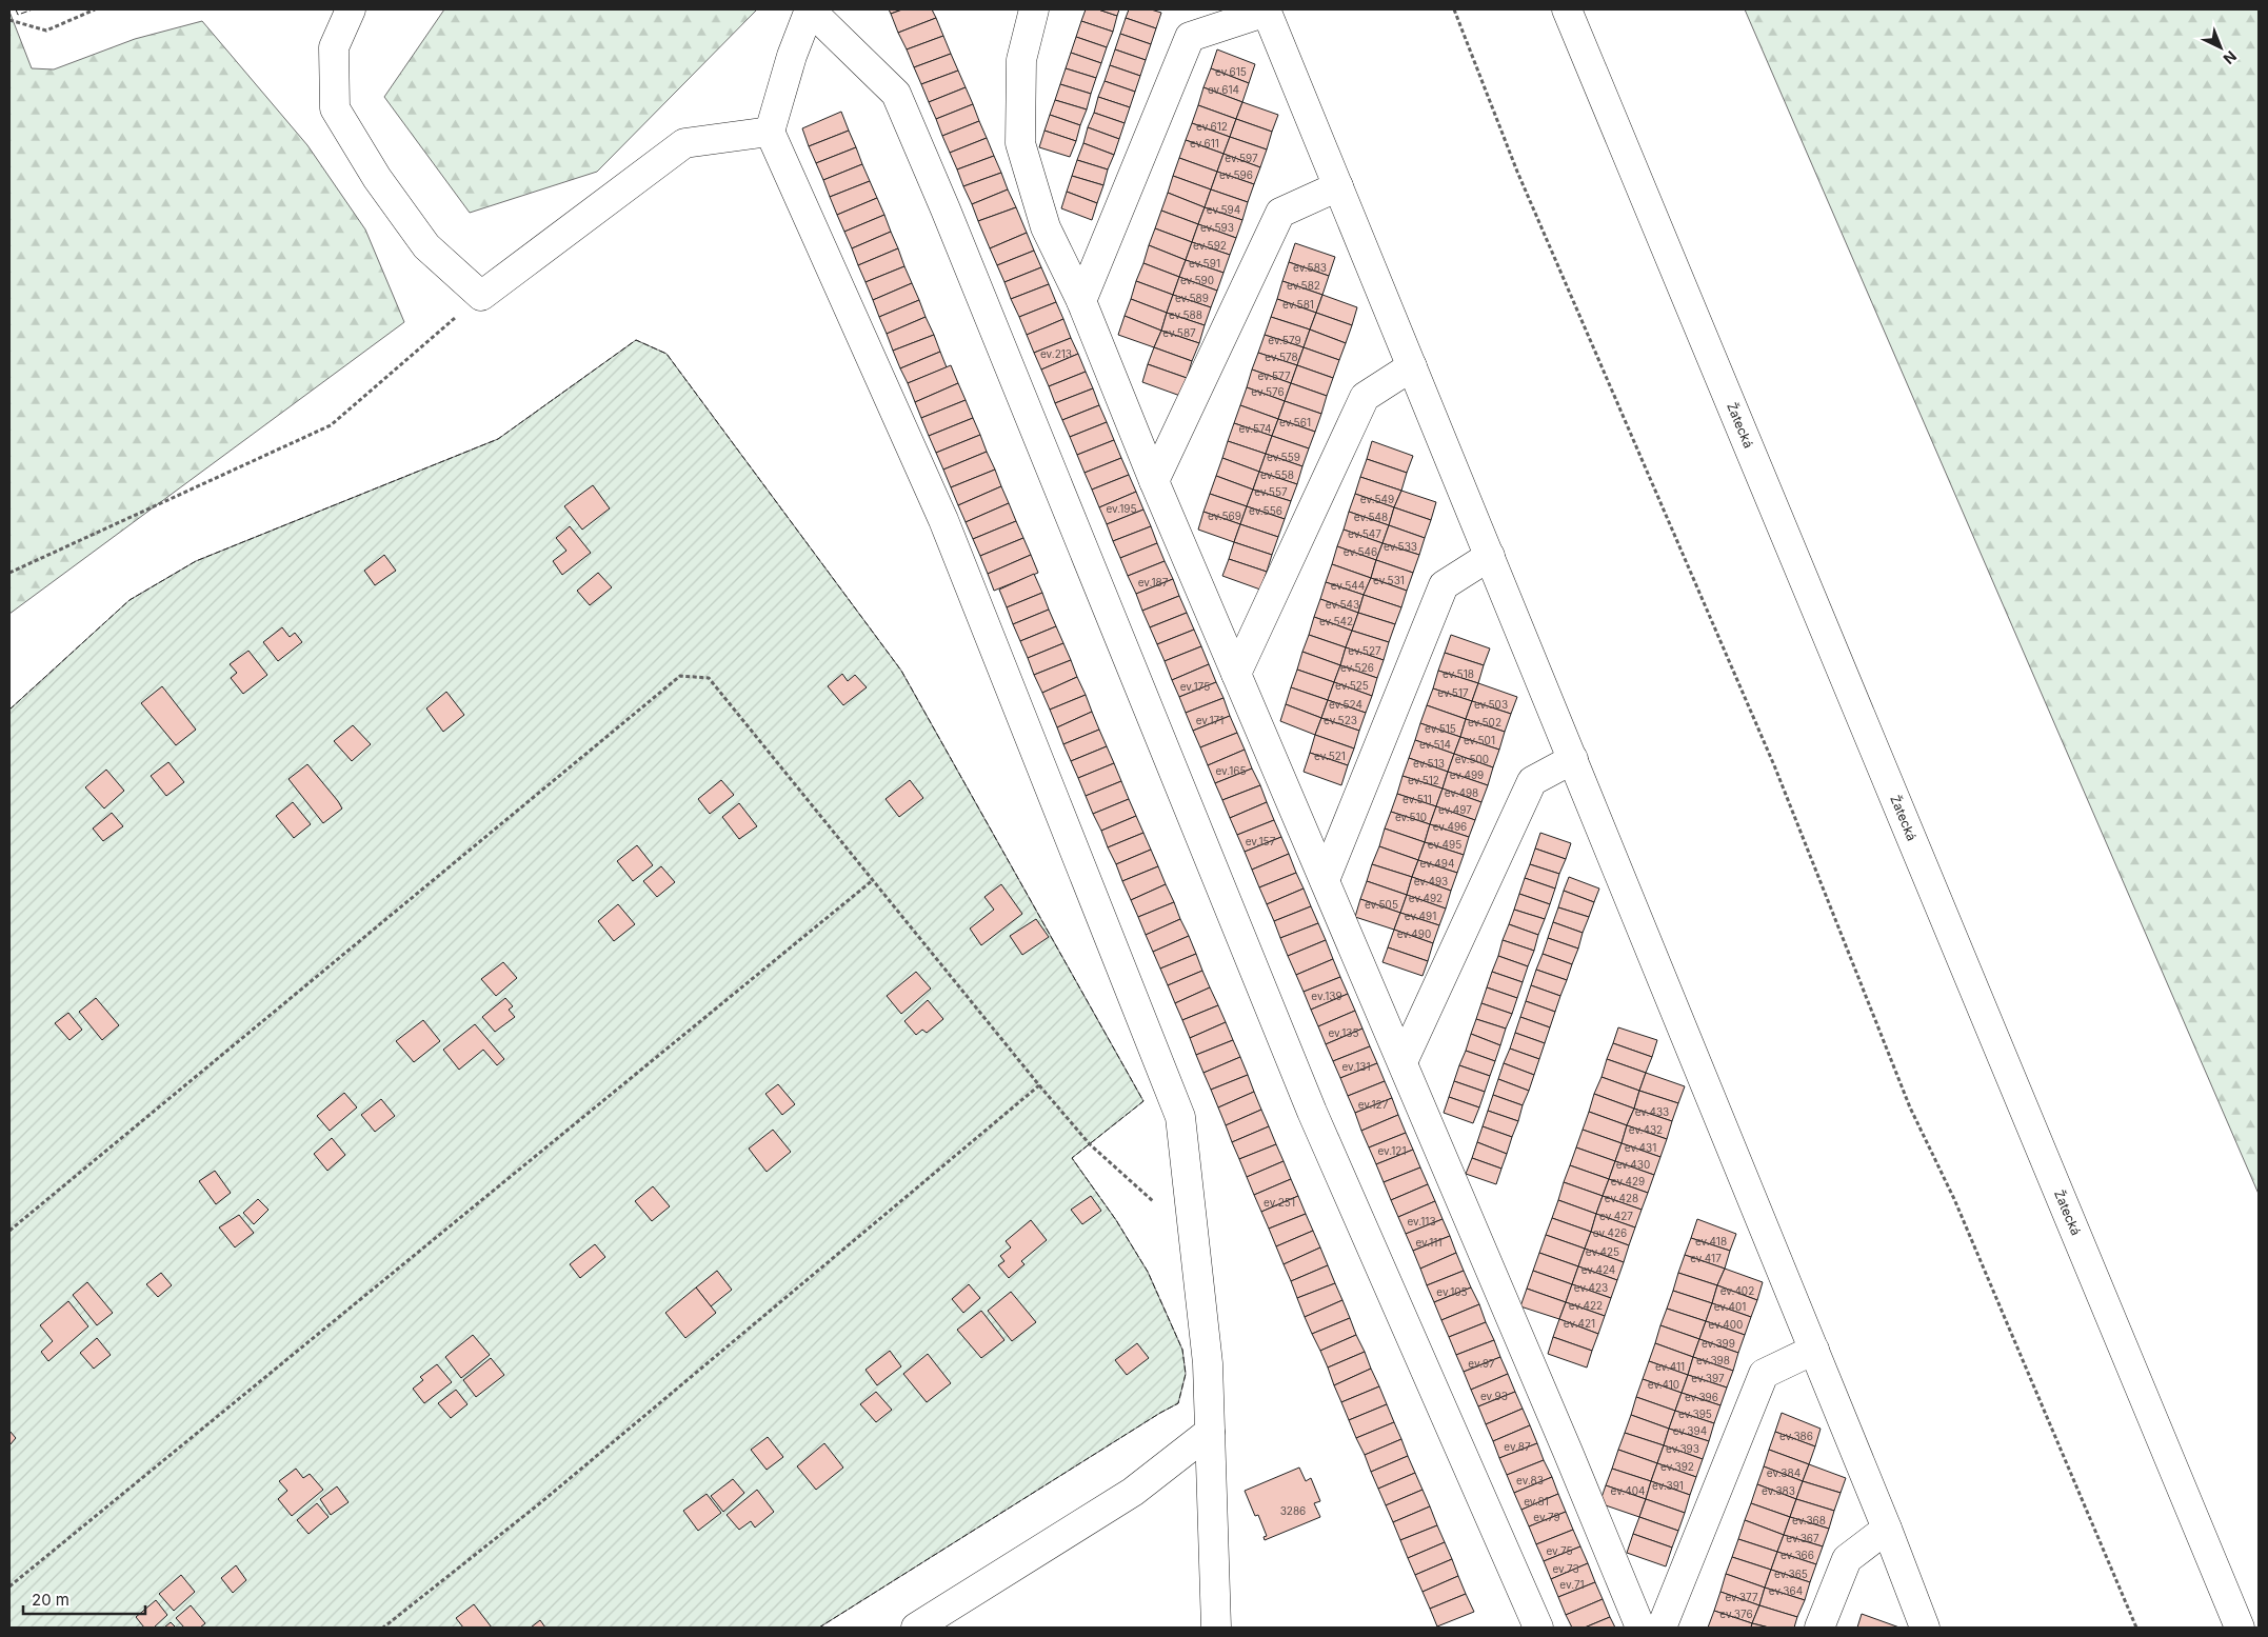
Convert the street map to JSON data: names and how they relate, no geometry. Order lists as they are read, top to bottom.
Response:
{
  "streets": {
    "street": ["Žatecká"]
  },
  "house_numbers": [
    "ev.615",
    "ev.614",
    "ev.612",
    "ev.611",
    "ev.597",
    "ev.596",
    "ev.594",
    "ev.593",
    "ev.592",
    "ev.591",
    "ev.583",
    "ev.590",
    "ev.582",
    "ev.589",
    "ev.581",
    "ev.588",
    "ev.587",
    "ev.579",
    "ev.213",
    "ev.578",
    "ev.577",
    "ev.576",
    "ev.561",
    "ev.574",
    "ev.559",
    "ev.558",
    "ev.557",
    "ev.549",
    "ev.195",
    "ev.556",
    "ev.569",
    "ev.548",
    "ev.547",
    "ev.533",
    "ev.546",
    "ev.531",
    "ev.187",
    "ev.544",
    "ev.543",
    "ev.542",
    "ev.527",
    "ev.526",
    "ev.518",
    "ev.525",
    "ev.175",
    "ev.517",
    "ev.524",
    "ev.503",
    "ev.171",
    "ev.523",
    "ev.502",
    "ev.515",
    "ev.501",
    "ev.514",
    "ev.521",
    "ev.500",
    "ev.513",
    "ev.165",
    "ev.499",
    "ev.512",
    "ev.498",
    "ev.511",
    "ev.497",
    "ev.510",
    "ev.496",
    "ev.157",
    "ev.495",
    "ev.494",
    "ev.493",
    "ev.492",
    "ev.505",
    "ev.491",
    "ev.490",
    "ev.139",
    "ev.135",
    "ev.131",
    "ev.127",
    "ev.433",
    "ev.432",
    "ev.431",
    "ev.121",
    "ev.430",
    "ev.429",
    "ev.428",
    "ev.251",
    "ev.427",
    "ev.113",
    "ev.426",
    "ev.418",
    "ev.111",
    "ev.425",
    "ev.417",
    "ev.424",
    "ev.423",
    "ev.402",
    "ev.105",
    "ev.422",
    "ev.401",
    "ev.421",
    "ev.400",
    "ev.399",
    "ev.398",
    "ev.97",
    "ev.411",
    "ev.397",
    "ev.410",
    "ev.93",
    "ev.396",
    "ev.395",
    "ev.394",
    "ev.386",
    "ev.87",
    "ev.393",
    "ev.392",
    "ev.384",
    "ev.83",
    "ev.391",
    "ev.404",
    "ev.383",
    "ev.81",
    "3286",
    "ev.79",
    "ev.368",
    "ev.367",
    "ev.75",
    "ev.366",
    "ev.73",
    "ev.365",
    "ev.71",
    "ev.364",
    "ev.377",
    "ev.376"
  ],
  "scale_bar": "20 m",
  "north": "bottom right"
}
